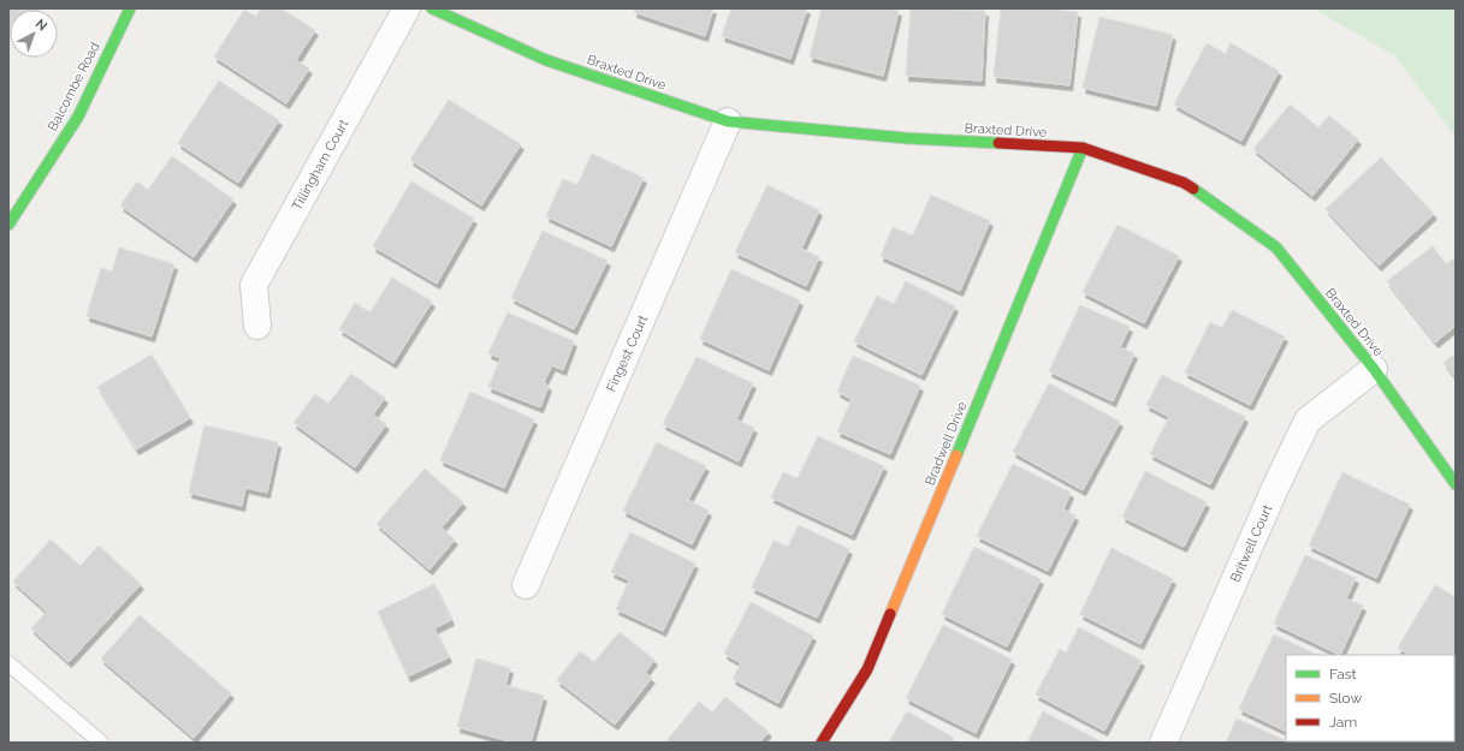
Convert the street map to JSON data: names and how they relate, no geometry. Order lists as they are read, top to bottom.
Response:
{
  "streets": {
    "street": [
      "Braxted Drive",
      "Balcombe Road",
      "Tillingham Court",
      "Fingest Court",
      "Bradwell Drive",
      "Britwell Court"
    ]
  },
  "crossings": [
    ["Braxted Drive", "Fingest Court"],
    ["Braxted Drive", "Bradwell Drive"],
    ["Braxted Drive", "Britwell Court"]
  ],
  "legend": ["Fast", "Slow", "Jam"],
  "north": "top right"
}
